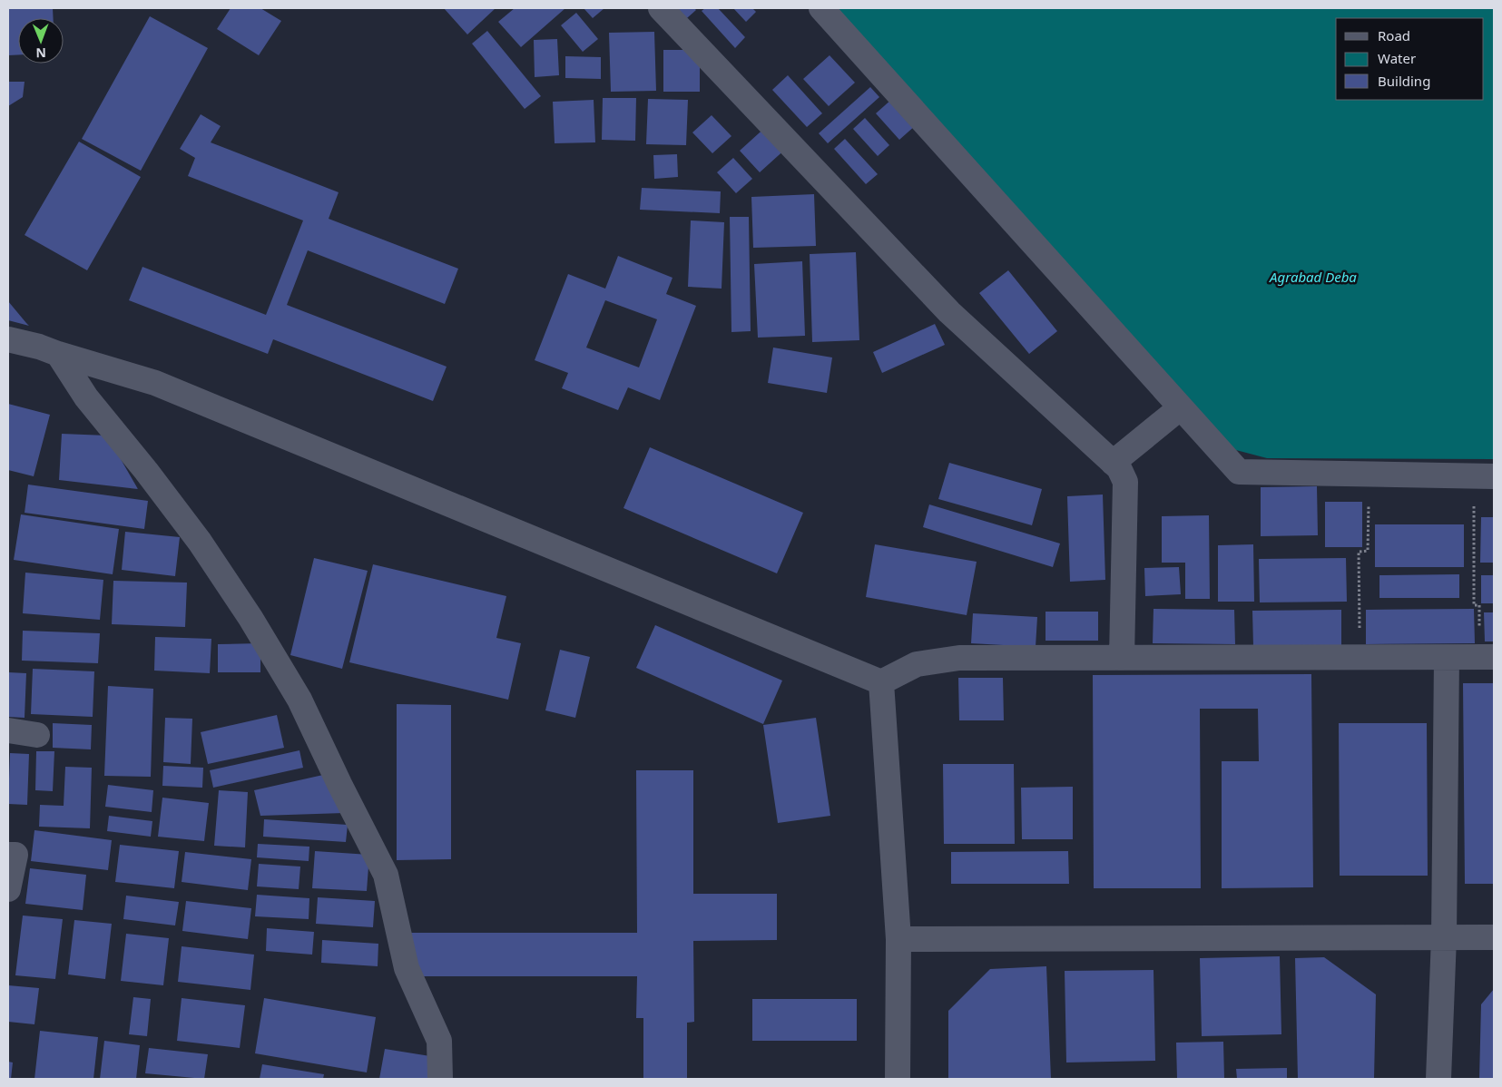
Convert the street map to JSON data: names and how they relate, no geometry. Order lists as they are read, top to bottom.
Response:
{
  "water": ["Agrabad Deba"],
  "legend": ["Road", "Water", "Building"],
  "north": "bottom"
}
